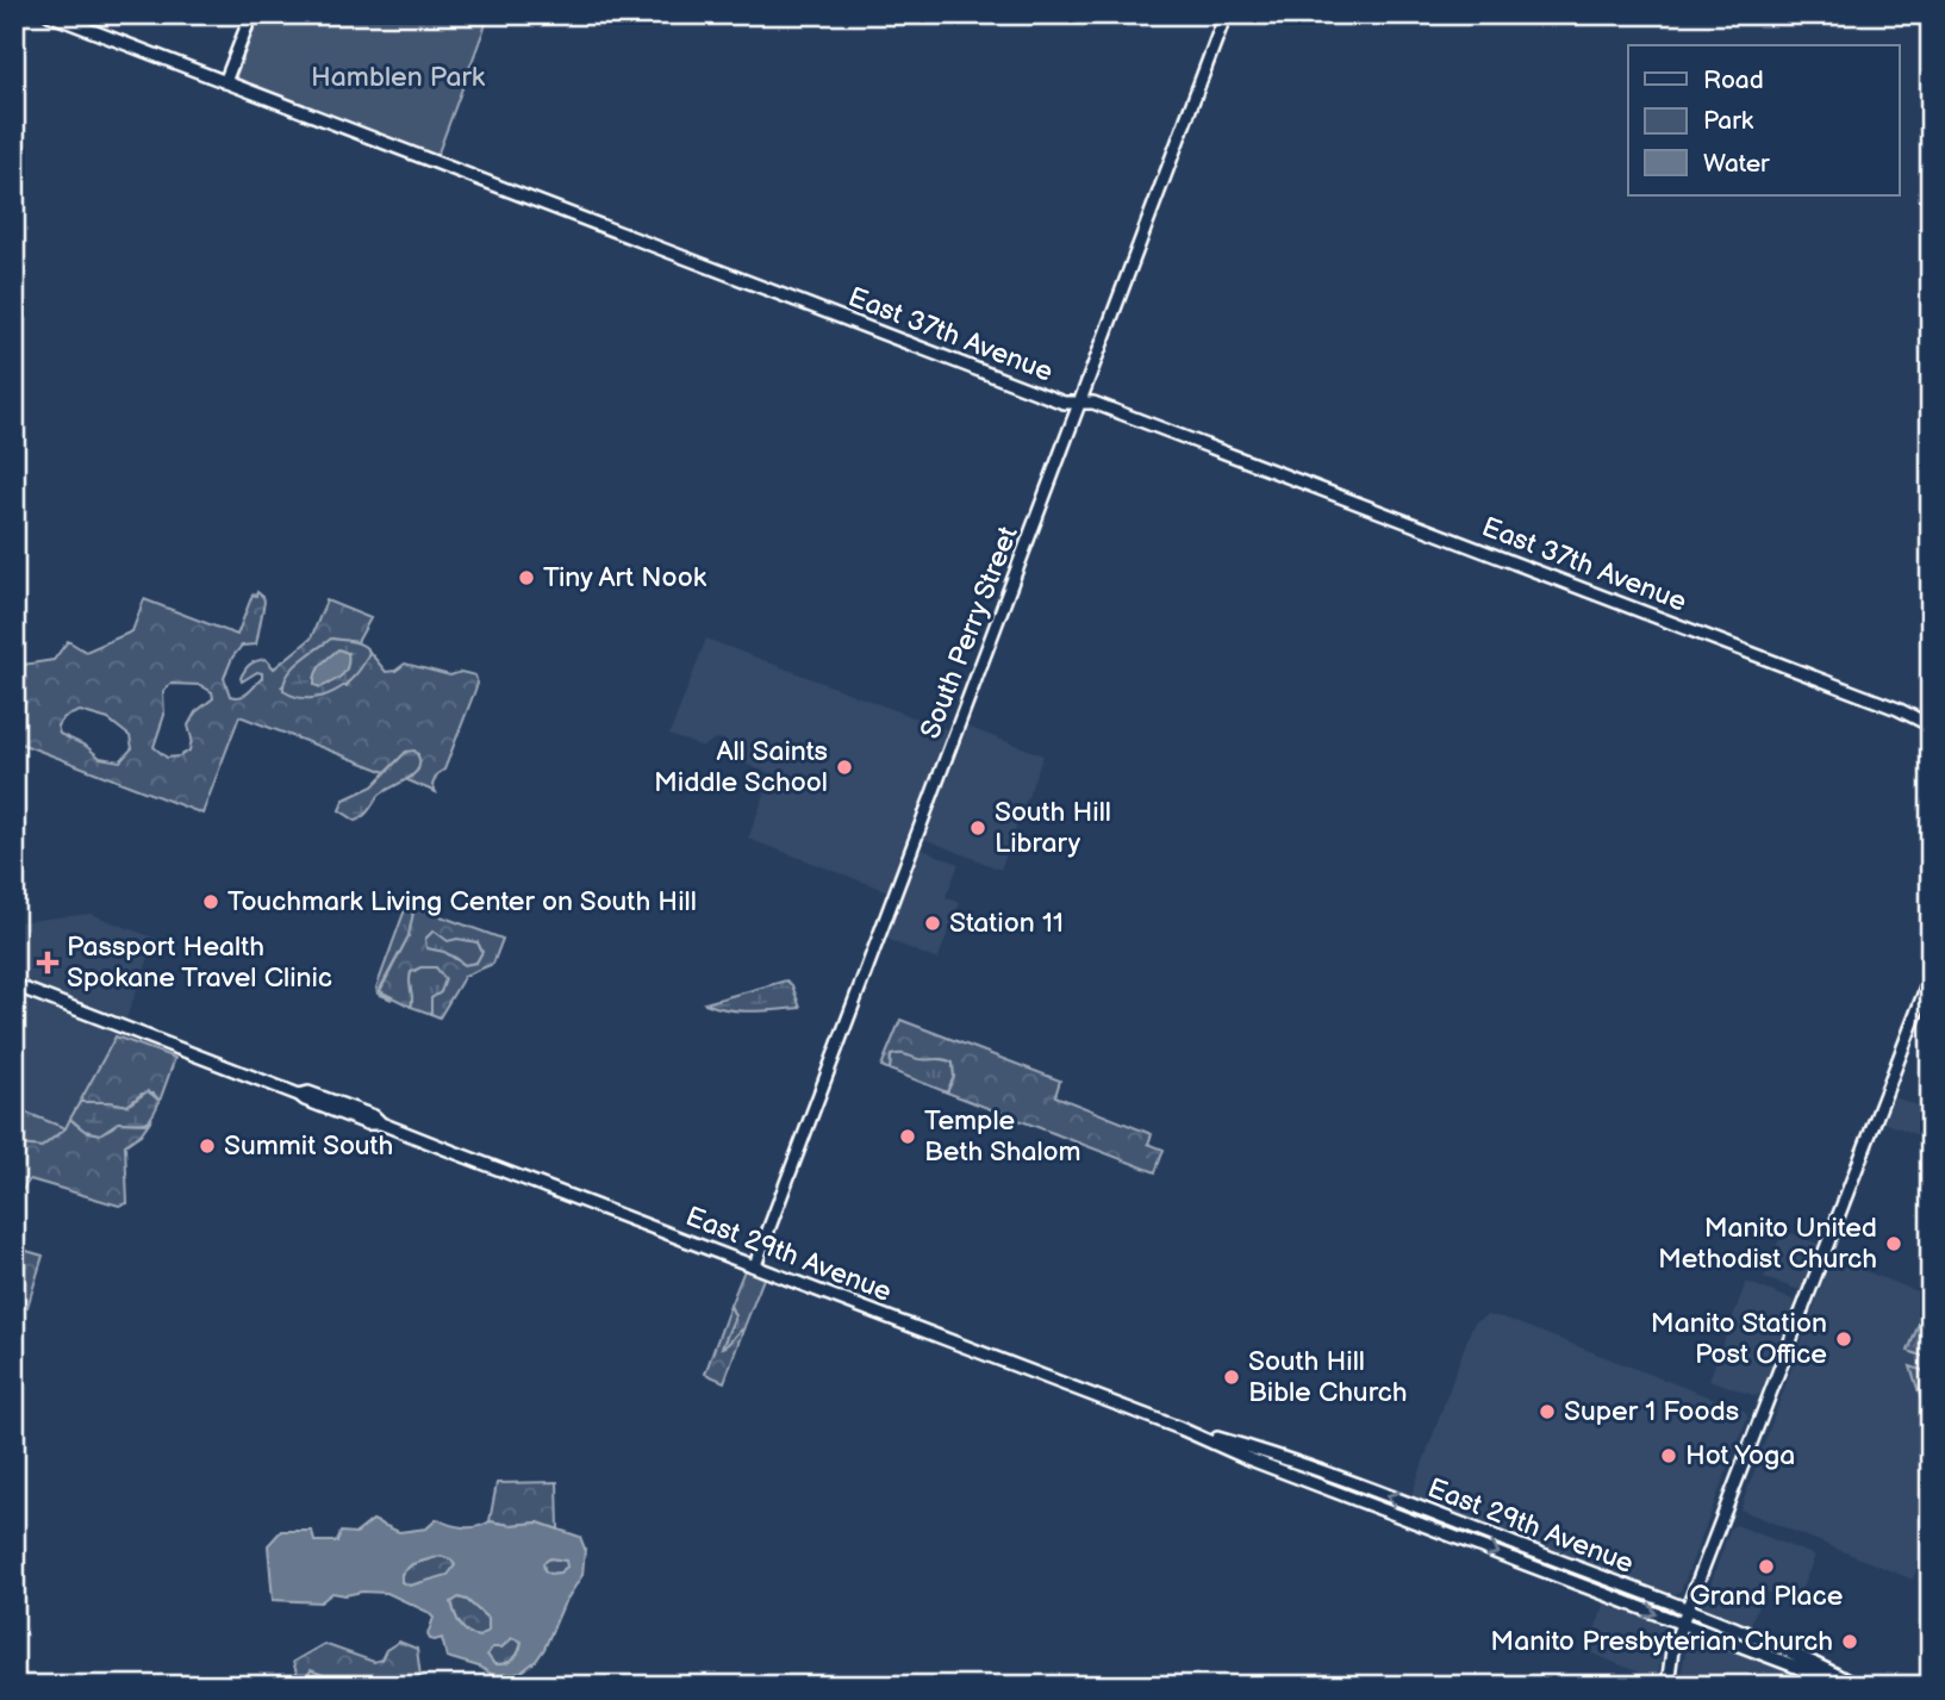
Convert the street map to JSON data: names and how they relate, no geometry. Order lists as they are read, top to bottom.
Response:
{
  "streets": {
    "main road": ["East 37th Avenue", "South Perry Street", "East 29th Avenue"]
  },
  "crossings": [
    ["East 37th Avenue", "South Perry Street"],
    ["South Perry Street", "East 29th Avenue"]
  ],
  "parks": ["Hamblen Park"],
  "places": {
    "other": [
      "Tiny Art Nook",
      "All Saints Middle School",
      "South Hill Library",
      "Touchmark Living Center on South Hill",
      "Station 11",
      "Temple Beth Shalom",
      "Summit South",
      "Manito United Methodist Church",
      "Manito Station Post Office",
      "South Hill Bible Church",
      "Super 1 Foods",
      "Hot Yoga",
      "Grand Place",
      "Manito Presbyterian Church"
    ],
    "health": ["Passport Health Spokane Travel Clinic"]
  },
  "legend": ["Road", "Park", "Water"]
}
